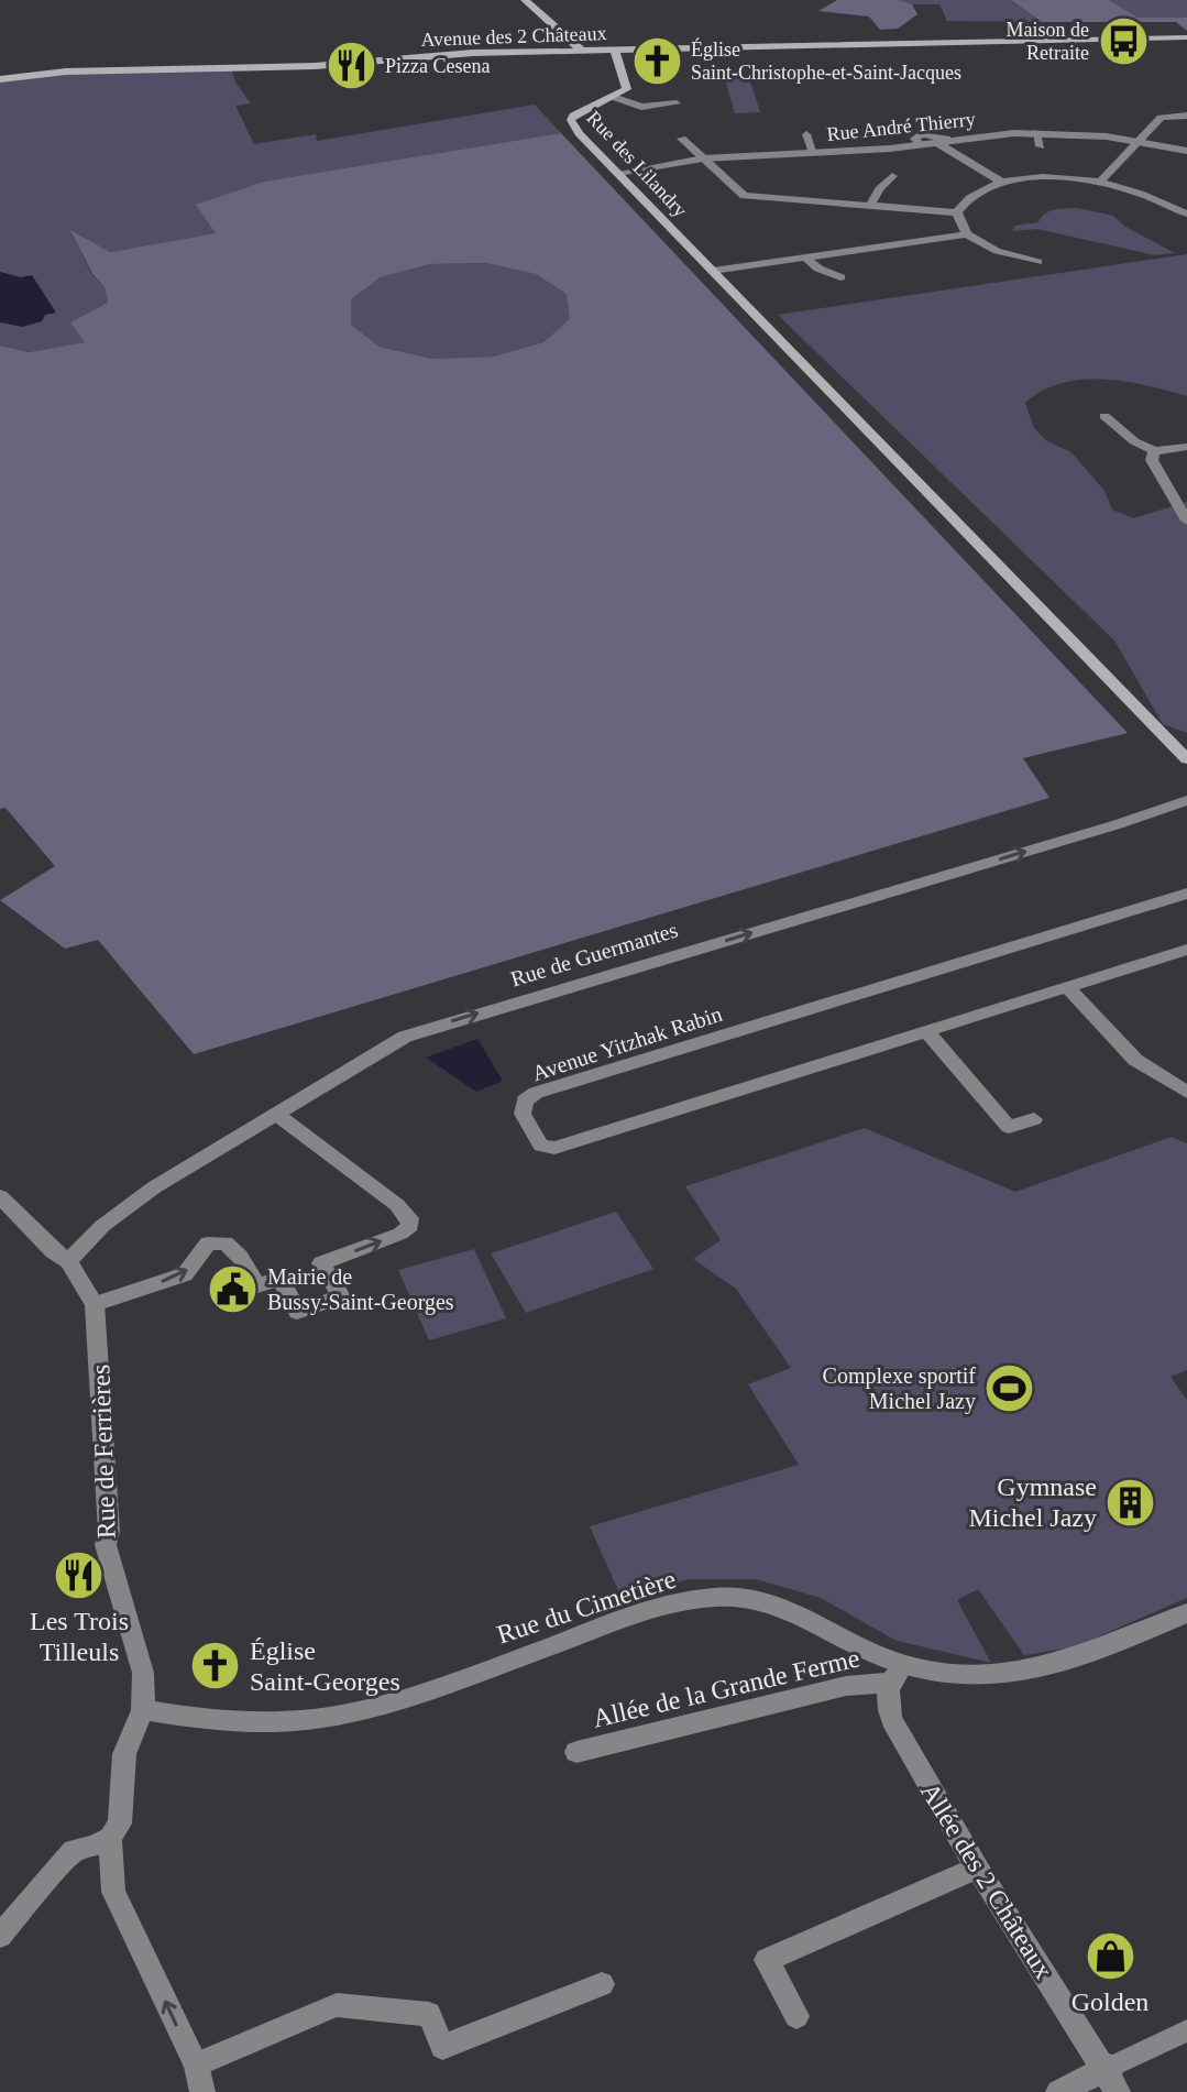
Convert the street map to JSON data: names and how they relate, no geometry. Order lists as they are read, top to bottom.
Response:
{
  "streets": {
    "main road": ["Avenue des 2 Châteaux", "Rue des Lilandry"],
    "street": [
      "Rue André Thierry",
      "Rue de Guermantes",
      "Avenue Yitzhak Rabin",
      "Rue de Ferrières",
      "Rue du Cimetière",
      "Allée de la Grande Ferme",
      "Allée des 2 Châteaux"
    ]
  },
  "crossings": [
    ["Avenue des 2 Châteaux", "Rue des Lilandry"],
    ["Rue André Thierry", "Rue des Lilandry"],
    ["Rue de Guermantes", "Rue de Ferrières"],
    ["Rue de Ferrières", "Rue du Cimetière"],
    ["Rue du Cimetière", "Allée de la Grande Ferme"],
    ["Rue du Cimetière", "Allée des 2 Châteaux"],
    ["Allée de la Grande Ferme", "Allée des 2 Châteaux"]
  ],
  "one_way": ["Rue de Guermantes"],
  "places": {
    "bus stop": ["Maison de Retraite"],
    "church": ["Église Saint-Christophe-et-Saint-Jacques", "Église Saint-Georges"],
    "restaurant": ["Pizza Cesena", "Les Trois Tilleuls"],
    "public building": ["Mairie de Bussy-Saint-Georges"],
    "sports": ["Complexe sportif Michel Jazy"],
    "building": ["Gymnase Michel Jazy"],
    "shop": ["Golden"]
  }
}
